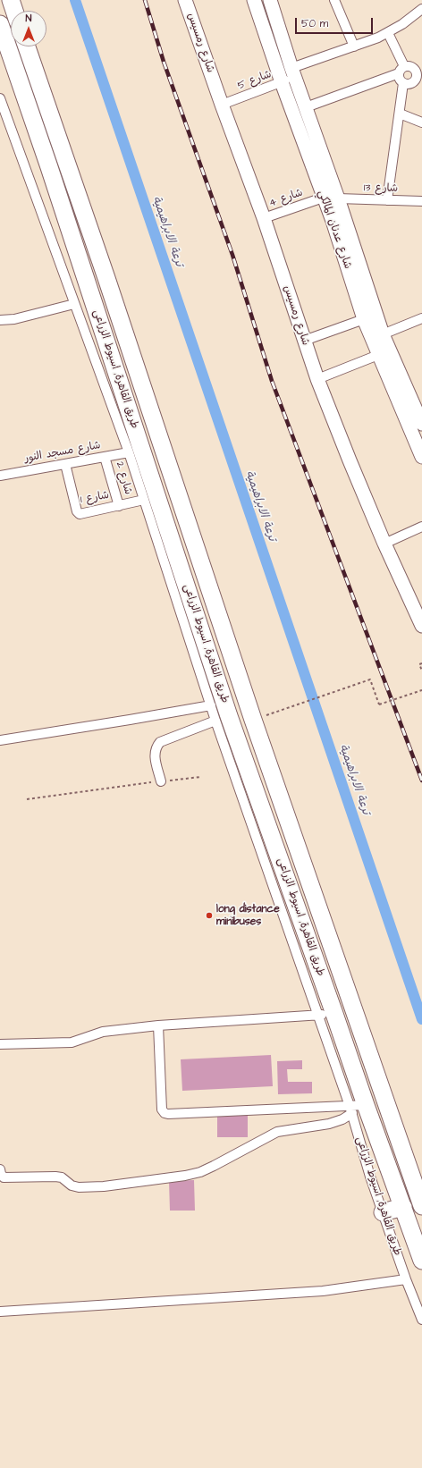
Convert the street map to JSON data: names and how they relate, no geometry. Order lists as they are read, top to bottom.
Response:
{
  "streets": {
    "highway": ["طريق القاهرة, اسيوط الزراعى"],
    "main road": ["شارع رمسيس", "شارع عدنان المالكي"],
    "street": [
      "شارع 5",
      "شارع 13",
      "شارع 4",
      "شارع مسجد النور",
      "شارع 2",
      "شارع 1"
    ]
  },
  "crossings": [
    ["شارع رمسيس", "شارع 5"],
    ["شارع رمسيس", "شارع 4"],
    ["شارع 5", "شارع عدنان المالكي"],
    ["شارع 13", "شارع 4"],
    ["شارع 13", "شارع عدنان المالكي"],
    ["شارع 4", "شارع عدنان المالكي"],
    ["طريق القاهرة, اسيوط الزراعى", "شارع مسجد النور"],
    ["طريق القاهرة, اسيوط الزراعى", "شارع 1"],
    ["شارع مسجد النور", "شارع 2"],
    ["شارع مسجد النور", "شارع 1"],
    ["شارع 2", "شارع 1"]
  ],
  "water": ["ترعة الابراهيمية"],
  "places": ["long distance minibuses"],
  "scale_bar": "50 m",
  "north": "top"
}
